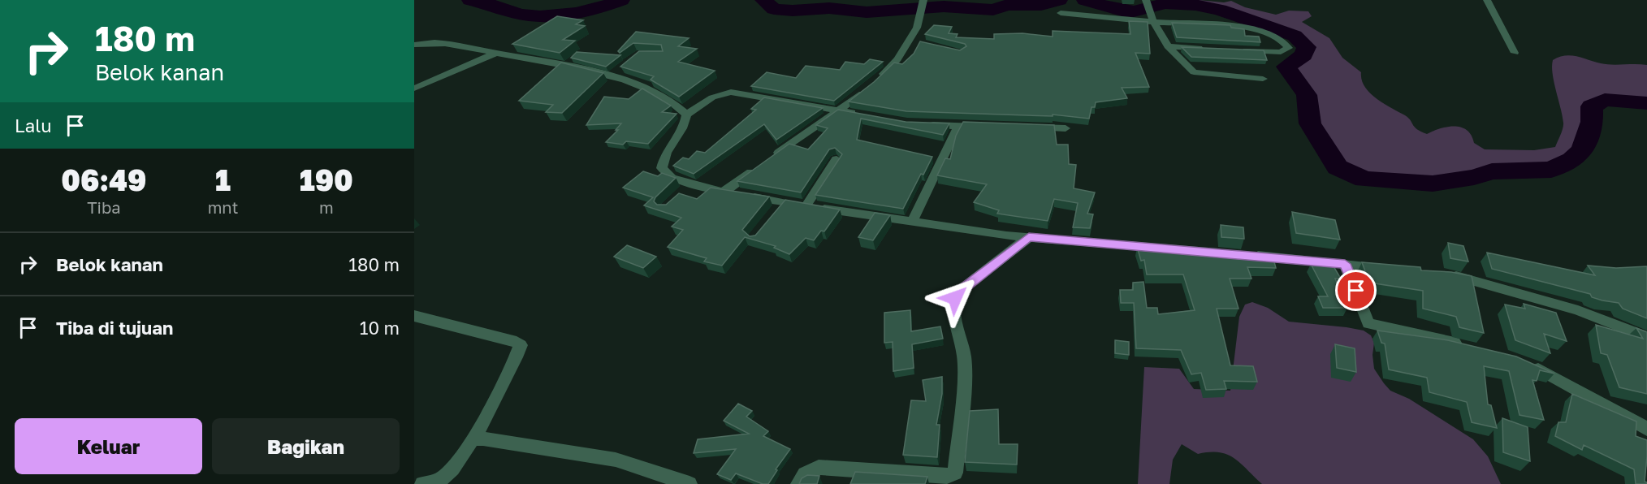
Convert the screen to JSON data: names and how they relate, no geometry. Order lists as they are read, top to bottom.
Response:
{
  "page": {
    "turn": ["180 m", "Belok kanan"],
    "then": "Lalu",
    "eta": [
      "06:49",
      "Tiba",
      "1",
      "mnt",
      "190",
      "m"
    ],
    "list": [
      {
        "name": "Belok kanan",
        "value": "180 m"
      },
      {
        "name": "Tiba di tujuan",
        "value": "10 m"
      }
    ],
    "buttons": ["Keluar", "Bagikan"]
  }
}
